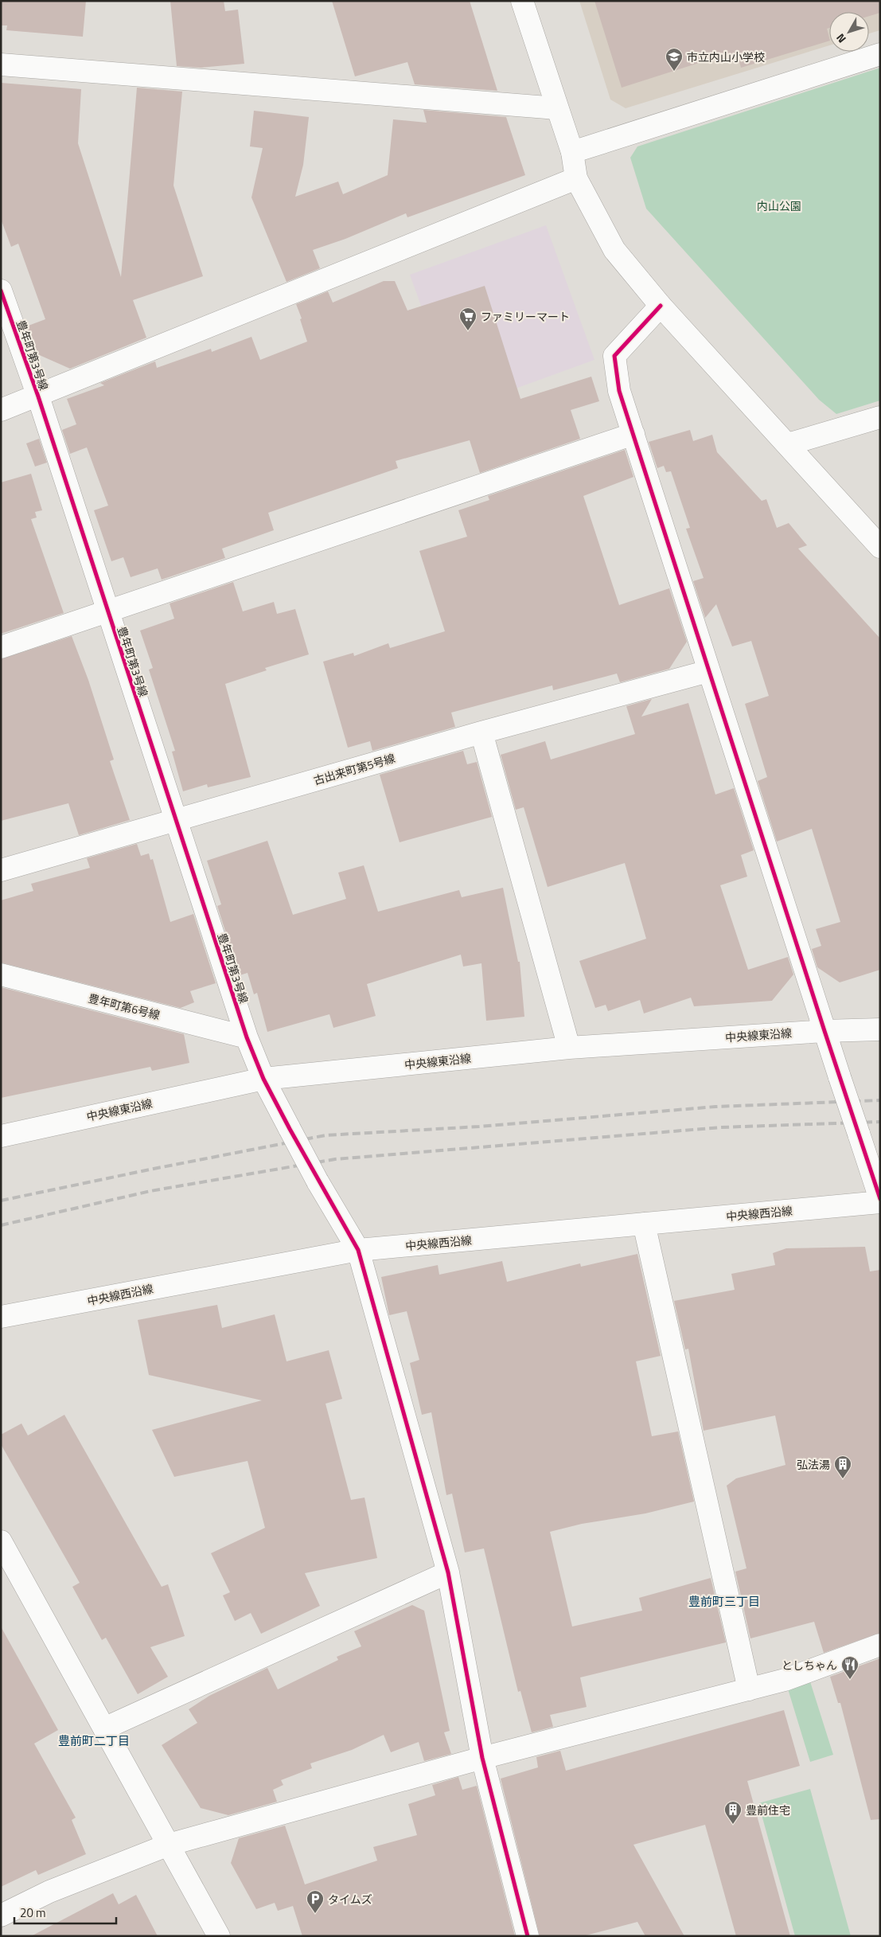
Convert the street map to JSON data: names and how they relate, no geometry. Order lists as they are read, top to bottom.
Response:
{
  "streets": {
    "street": [
      "豊年町第3号線",
      "古出来町第5号線",
      "豊年町第6号線",
      "中央線東沿線",
      "中央線西沿線"
    ]
  },
  "crossings": [
    ["豊年町第3号線", "古出来町第5号線"],
    ["豊年町第3号線", "豊年町第6号線"],
    ["豊年町第3号線", "中央線東沿線"],
    ["豊年町第3号線", "中央線西沿線"]
  ],
  "districts": ["豊前町三丁目", "豊前町二丁目"],
  "parks": ["内山公園"],
  "places": {
    "school or university": ["市立内山小学校"],
    "supermarket": ["ファミリーマート"],
    "building": ["弘法湯", "豊前住宅"],
    "restaurant": ["としちゃん"],
    "parking": ["タイムズ"]
  },
  "scale_bar": "20 m",
  "north": "bottom left"
}
